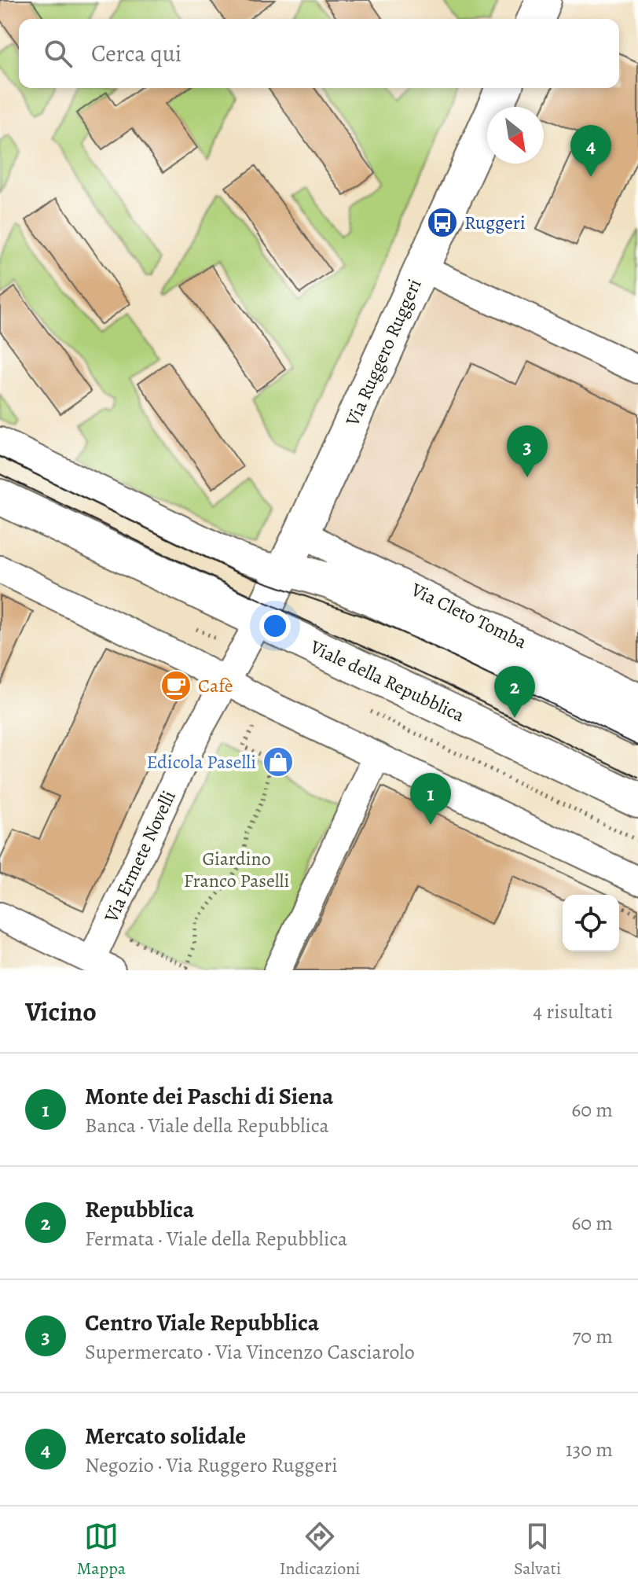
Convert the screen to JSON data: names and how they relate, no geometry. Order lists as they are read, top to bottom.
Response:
{
  "streets": {
    "main road": ["Via Ruggero Ruggeri", "Viale della Repubblica"],
    "street": ["Via Cleto Tomba", "Via Ermete Novelli"]
  },
  "crossings": [
    ["Via Ruggero Ruggeri", "Via Cleto Tomba"],
    ["Via Ruggero Ruggeri", "Viale della Repubblica"],
    ["Via Ruggero Ruggeri", "Via Ermete Novelli"],
    ["Viale della Repubblica", "Via Ermete Novelli"]
  ],
  "parks": ["Giardino Franco Paselli"],
  "places": {
    "bus stop": ["Ruggeri"],
    "cafe": ["Cafè"],
    "shop": ["Edicola Paselli"]
  },
  "north": "bottom right",
  "page": {
    "search": "Cerca qui",
    "pins": [
      "4",
      "3",
      "2",
      "1"
    ],
    "heading": ["Vicino", "4 risultati"],
    "list": [
      {
        "mark": "1",
        "name": "Monte dei Paschi di Siena",
        "note": "Banca · Viale della Repubblica",
        "value": "60 m"
      },
      {
        "mark": "2",
        "name": "Repubblica",
        "note": "Fermata · Viale della Repubblica",
        "value": "60 m"
      },
      {
        "mark": "3",
        "name": "Centro Viale Repubblica",
        "note": "Supermercato · Via Vincenzo Casciarolo",
        "value": "70 m"
      },
      {
        "mark": "4",
        "name": "Mercato solidale",
        "note": "Negozio · Via Ruggero Ruggeri",
        "value": "130 m"
      }
    ],
    "nav": ["Mappa", "Indicazioni", "Salvati"]
  }
}
